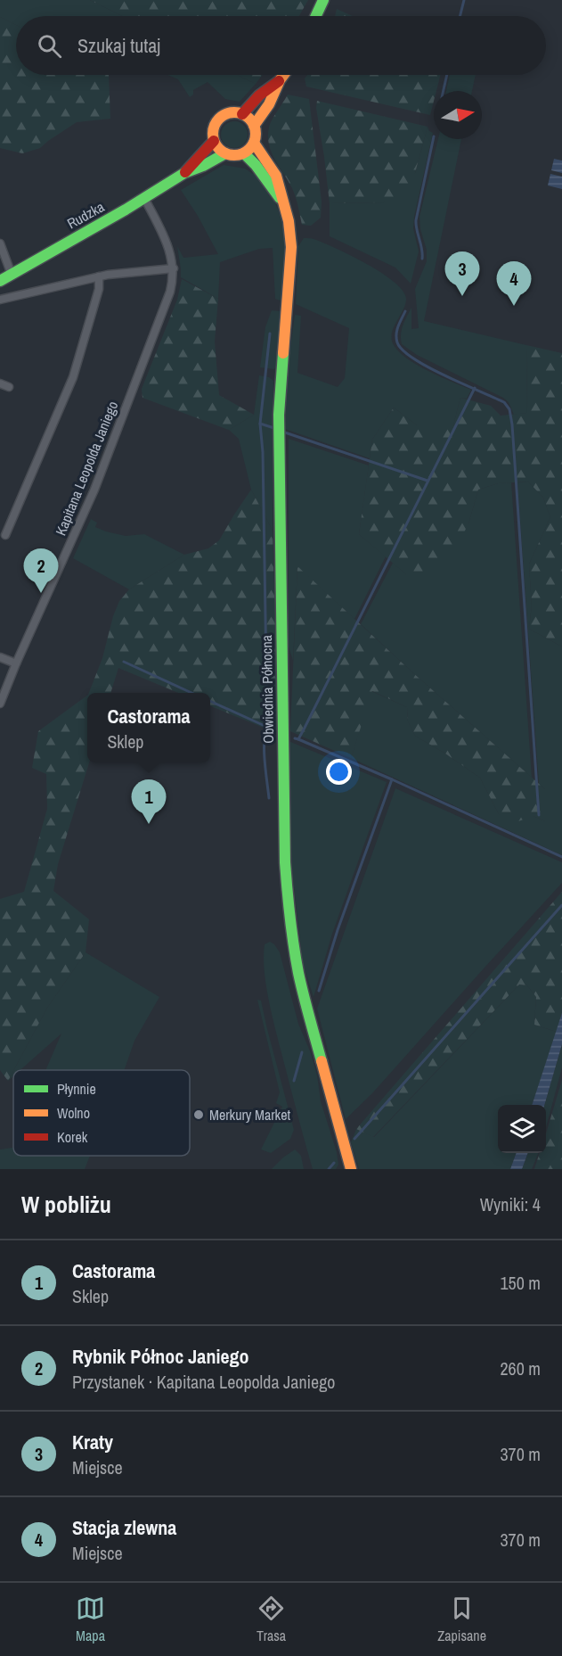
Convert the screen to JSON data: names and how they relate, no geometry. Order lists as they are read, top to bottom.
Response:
{
  "streets": {
    "main road": ["Rudzka", "Obwiednia Północna"],
    "street": ["Kapitana Leopolda Janiego"]
  },
  "crossings": [
    ["Rudzka", "Kapitana Leopolda Janiego"],
    ["Rudzka", "Obwiednia Północna"]
  ],
  "places": ["Merkury Market"],
  "legend": ["Płynnie", "Wolno", "Korek"],
  "north": "right",
  "page": {
    "search": "Szukaj tutaj",
    "pins": [
      "3",
      "4",
      "2",
      "1"
    ],
    "popup": ["Castorama", "Sklep"],
    "heading": ["W pobliżu", "Wyniki: 4"],
    "list": [
      {
        "mark": "1",
        "name": "Castorama",
        "note": "Sklep",
        "value": "150 m"
      },
      {
        "mark": "2",
        "name": "Rybnik Północ Janiego",
        "note": "Przystanek · Kapitana Leopolda Janiego",
        "value": "260 m"
      },
      {
        "mark": "3",
        "name": "Kraty",
        "note": "Miejsce",
        "value": "370 m"
      },
      {
        "mark": "4",
        "name": "Stacja zlewna",
        "note": "Miejsce",
        "value": "370 m"
      }
    ],
    "nav": ["Mapa", "Trasa", "Zapisane"]
  }
}
